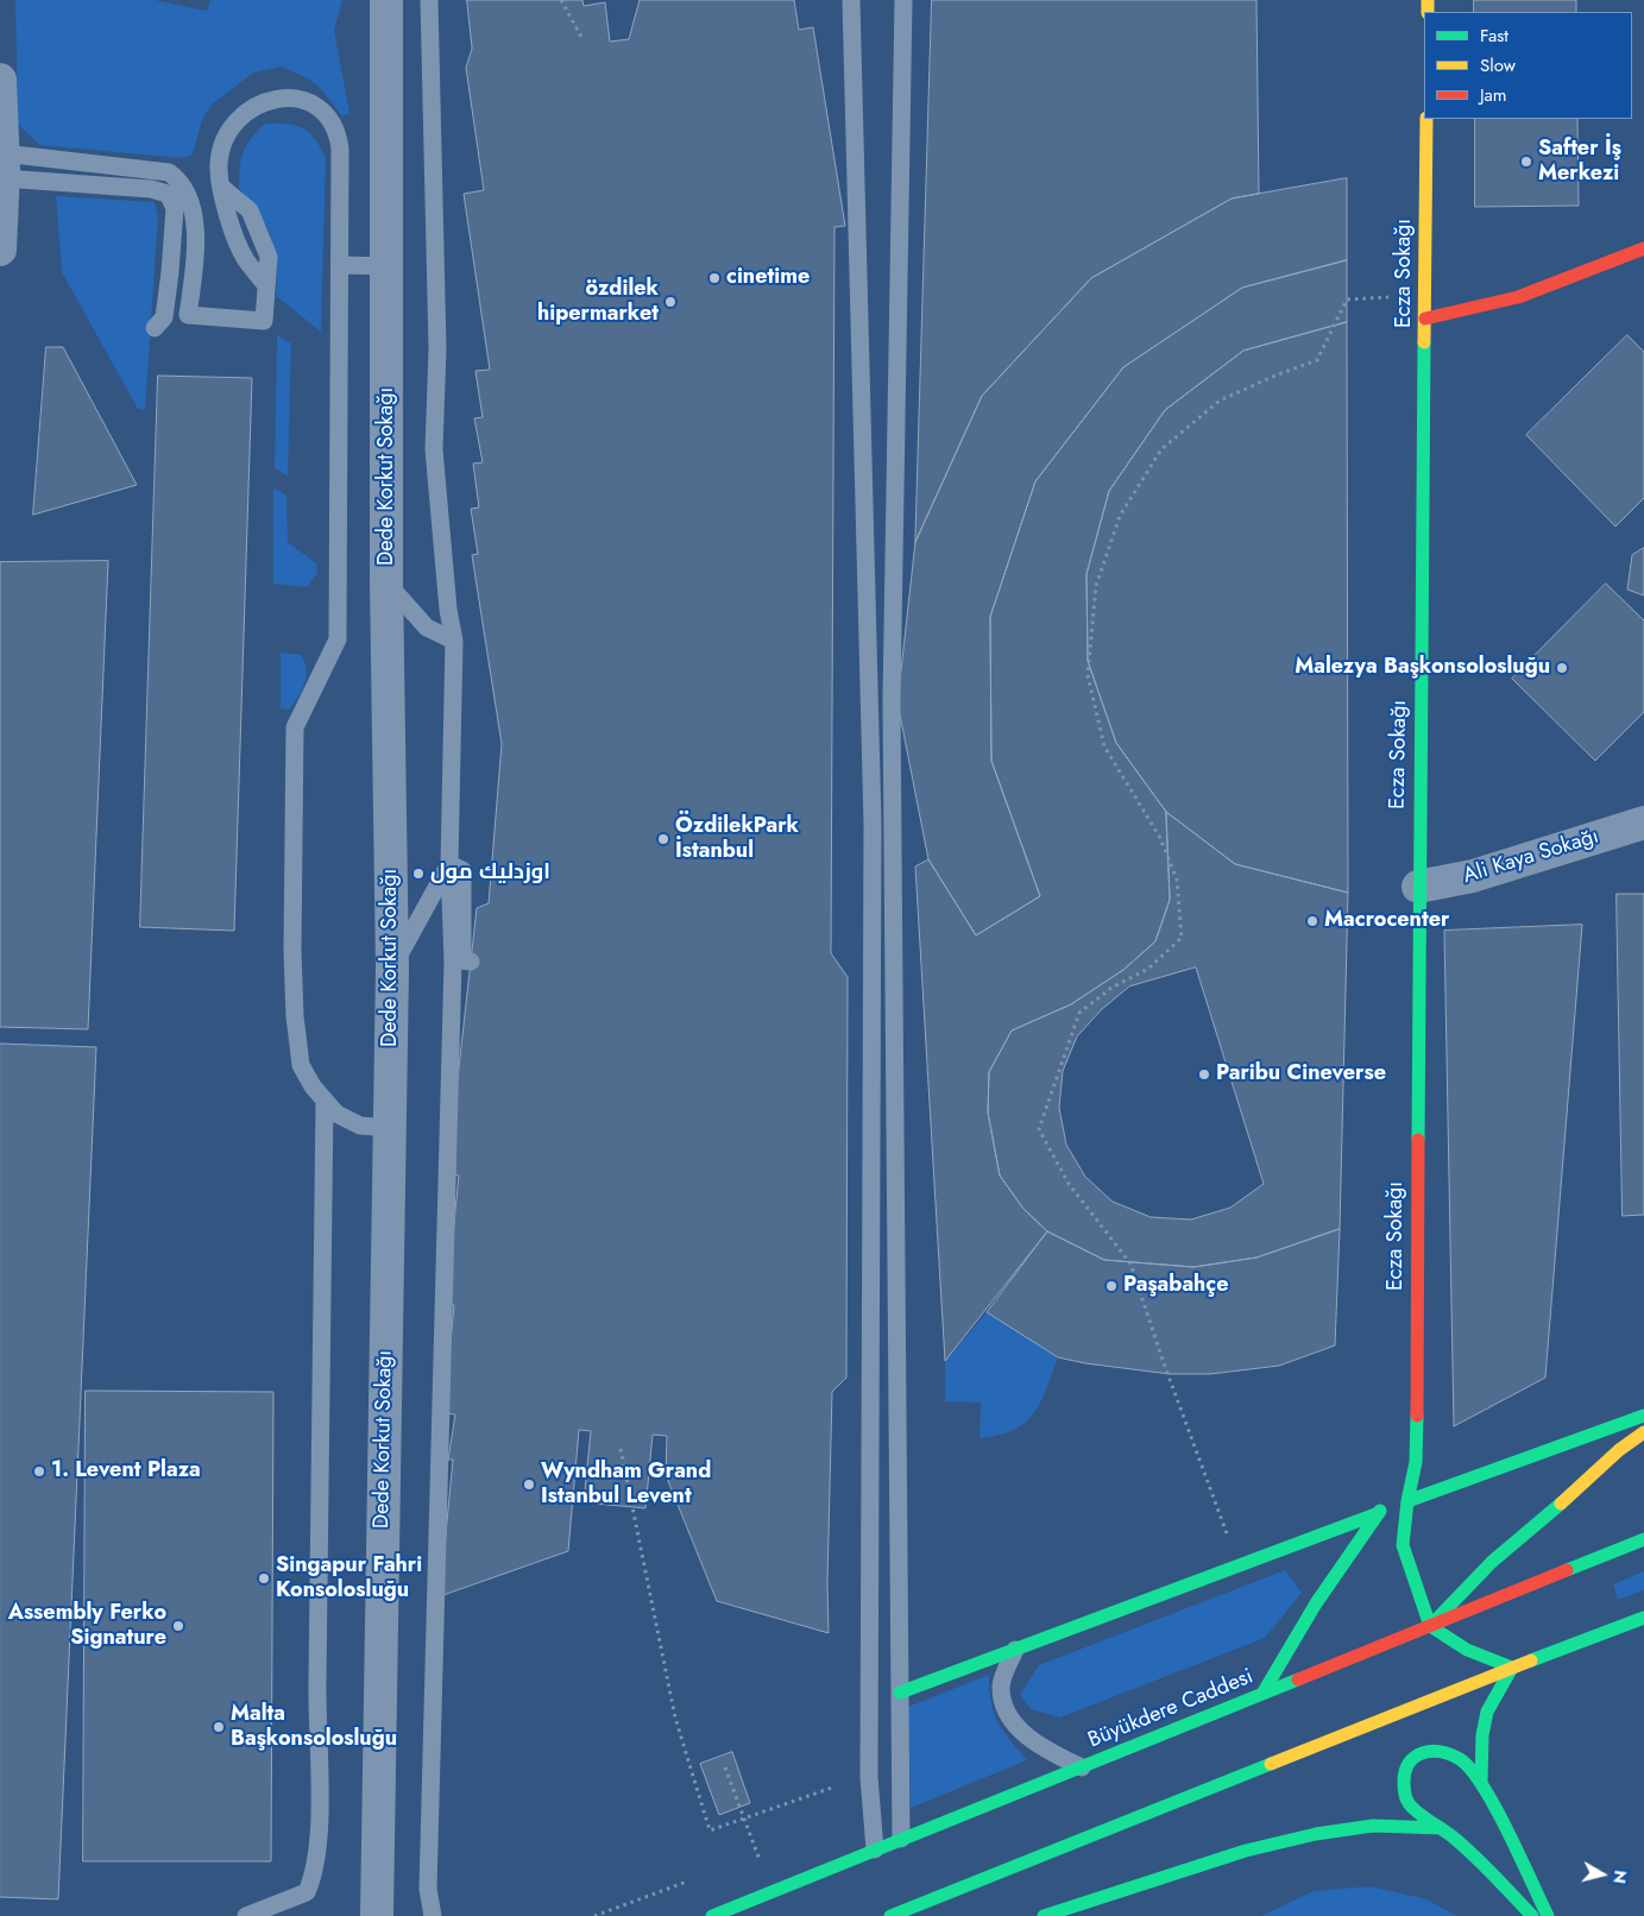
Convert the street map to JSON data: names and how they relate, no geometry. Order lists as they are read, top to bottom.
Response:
{
  "streets": {
    "street": [
      "Ecza Sokağı",
      "Dede Korkut Sokağı",
      "Ali Kaya Sokağı",
      "Büyükdere Caddesi"
    ]
  },
  "crossings": [
    ["Ecza Sokağı", "Ali Kaya Sokağı"]
  ],
  "places": [
    "Safter İş Merkezi",
    "cinetime",
    "özdilek hipermarket",
    "Malezya Başkonsolosluğu",
    "ÖzdilekPark İstanbul",
    "اوزدليك مول",
    "Macrocenter",
    "Paribu Cineverse",
    "Paşabahçe",
    "1. Levent Plaza",
    "Wyndham Grand Istanbul Levent",
    "Singapur Fahri Konsolosluğu",
    "Assembly Ferko Signature",
    "Malta Başkonsolosluğu"
  ],
  "legend": ["Fast", "Slow", "Jam"],
  "north": "right"
}
